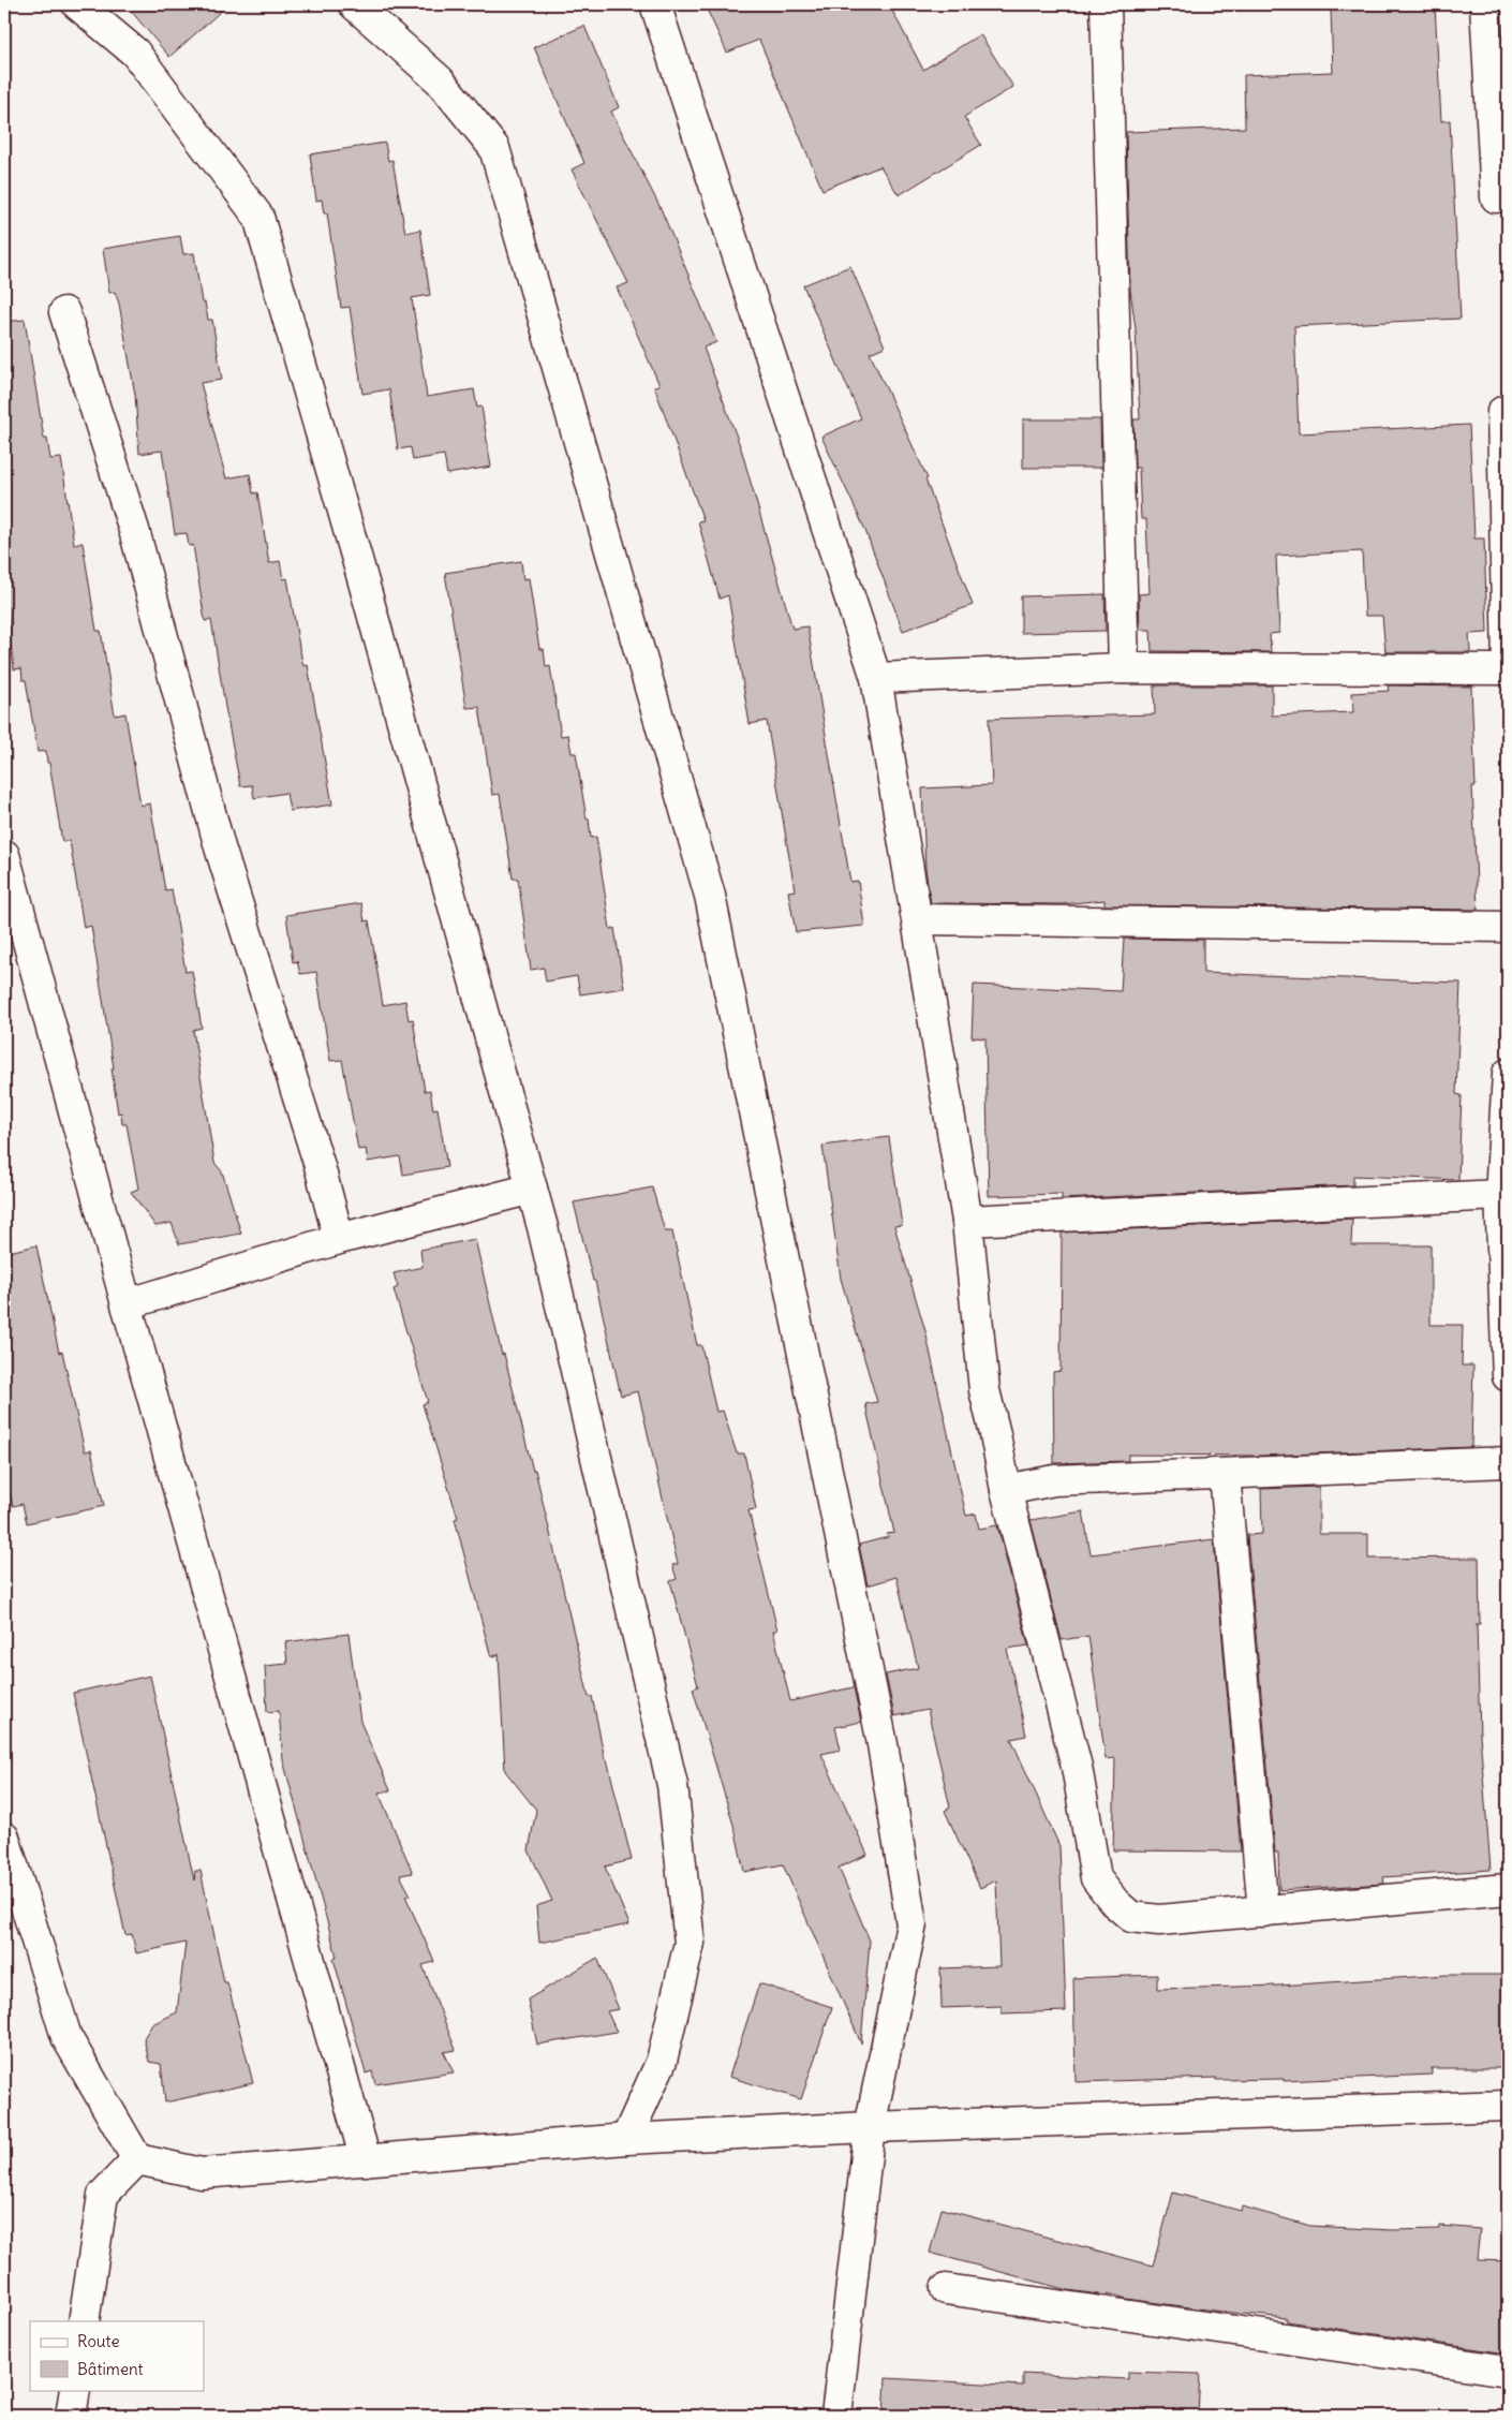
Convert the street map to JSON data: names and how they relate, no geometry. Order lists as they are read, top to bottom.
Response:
{
  "legend": ["Route", "Bâtiment"]
}
